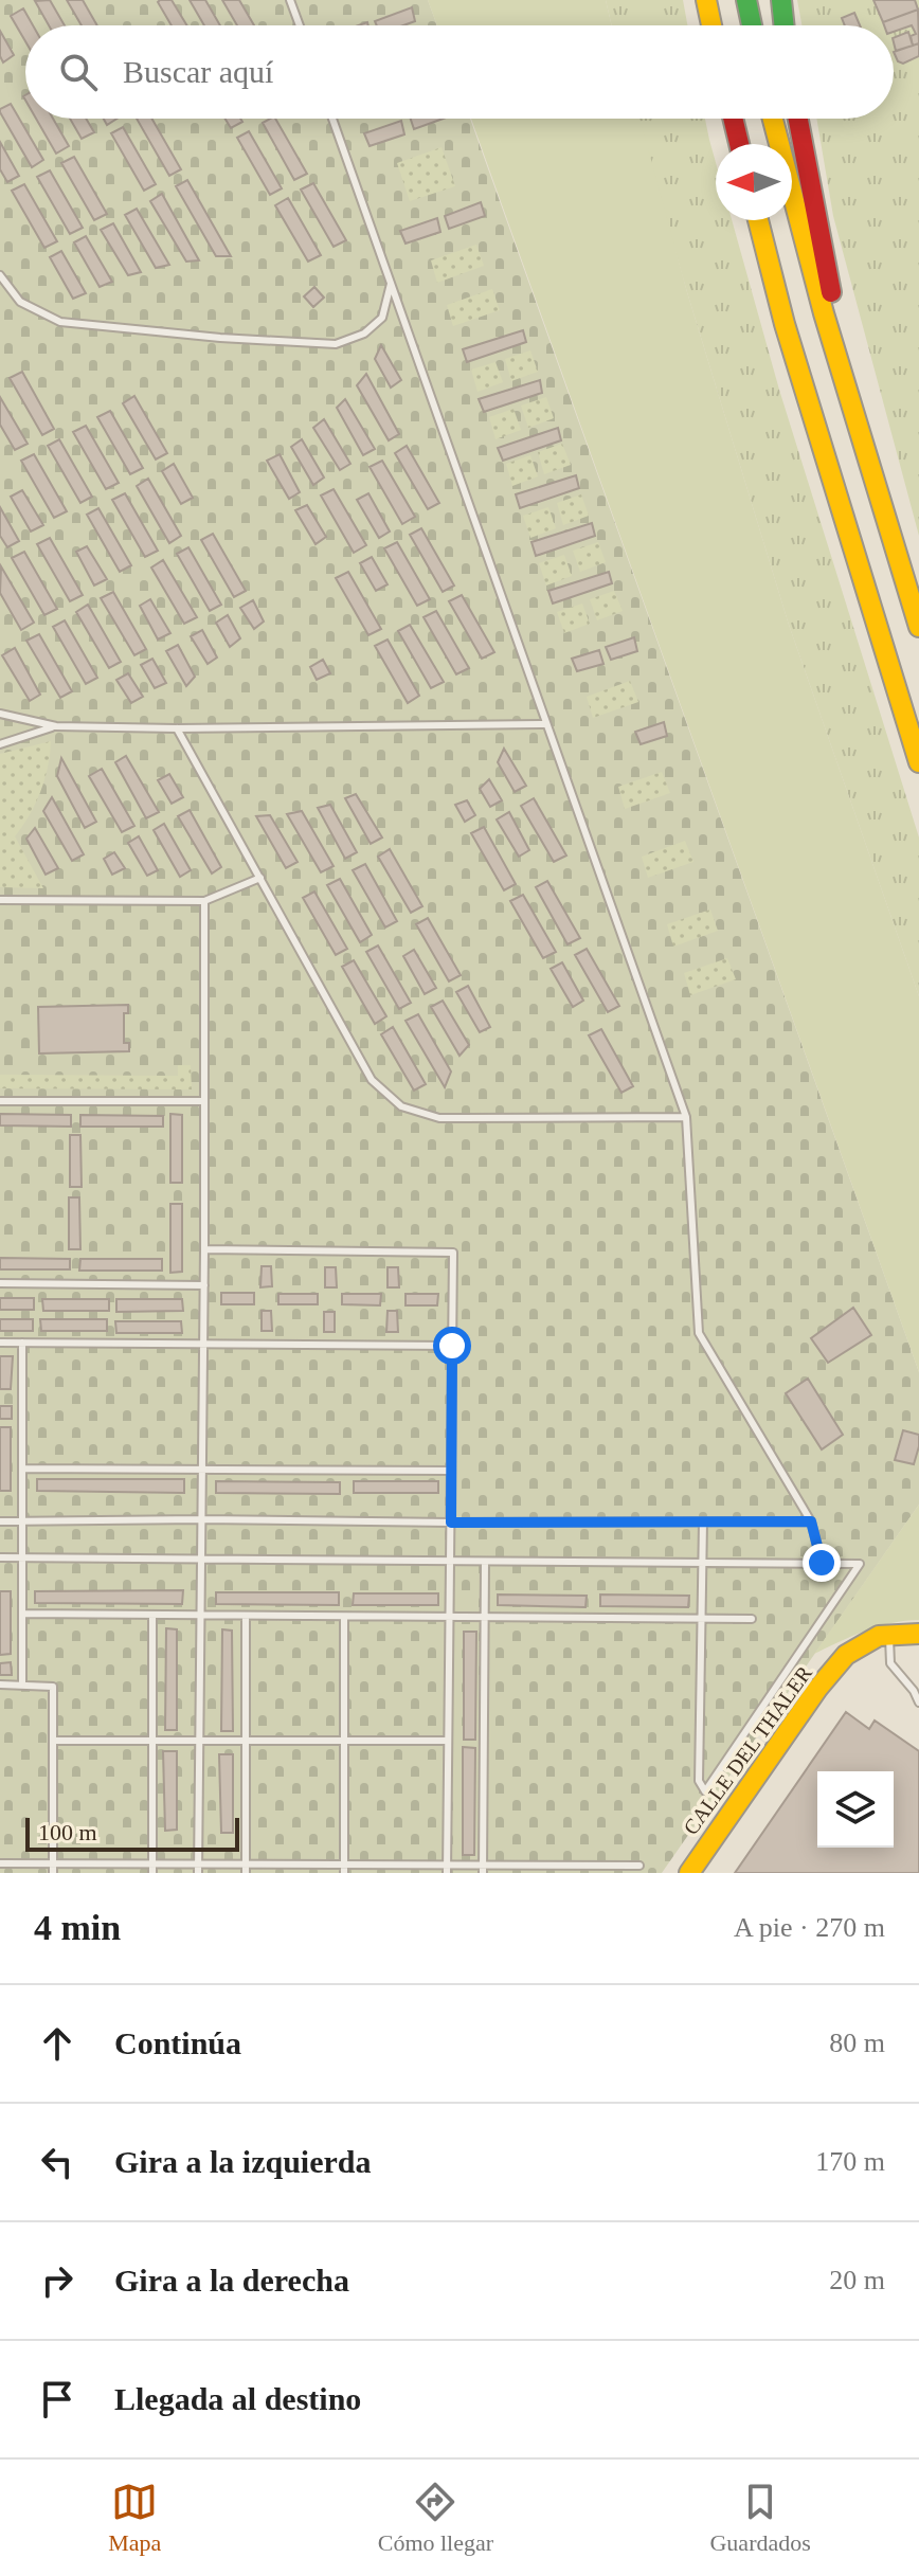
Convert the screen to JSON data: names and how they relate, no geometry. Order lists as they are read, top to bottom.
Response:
{
  "streets": {
    "main road": ["CALLE DEL THALER"]
  },
  "scale_bar": "100 m",
  "north": "left",
  "page": {
    "search": "Buscar aquí",
    "scale": "100 m",
    "heading": ["4 min", "A pie · 270 m"],
    "list": [
      ["Continúa", "80 m"],
      ["Gira a la izquierda", "170 m"],
      ["Gira a la derecha", "20 m"],
      "Llegada al destino"
    ],
    "nav": ["Mapa", "Cómo llegar", "Guardados"]
  }
}
